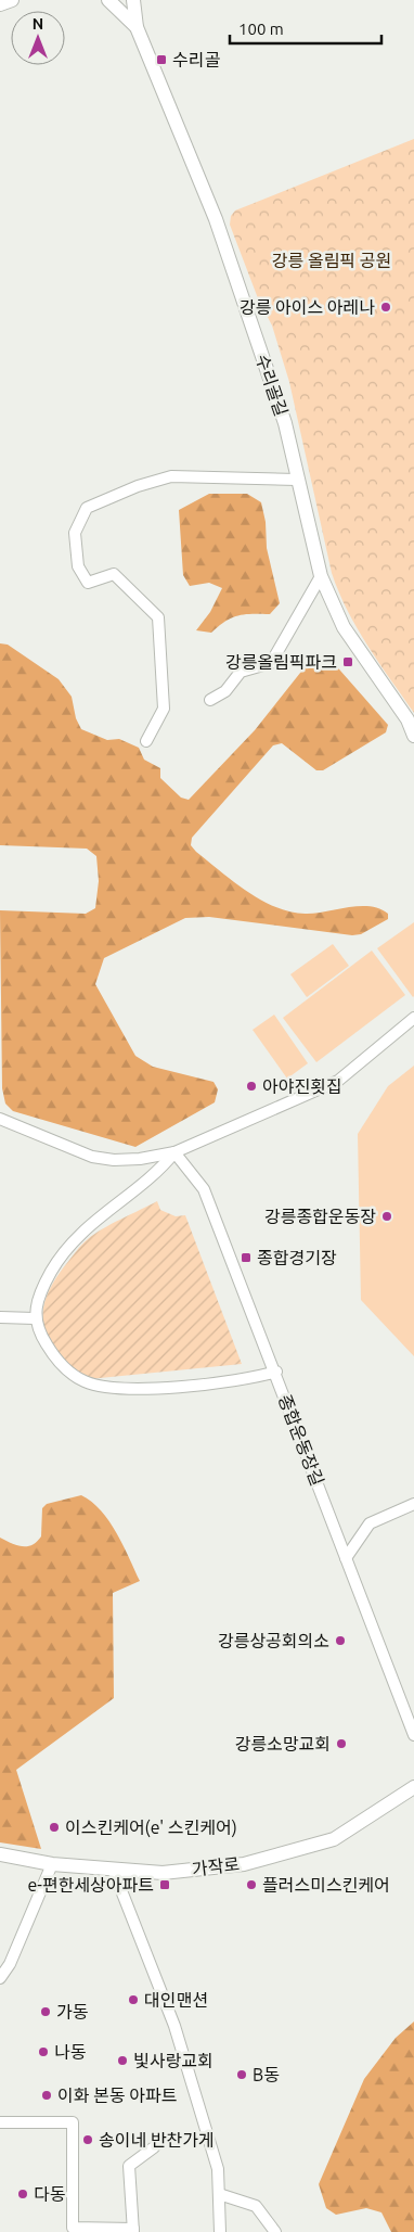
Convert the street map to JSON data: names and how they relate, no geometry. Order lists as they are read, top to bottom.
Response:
{
  "streets": {
    "street": ["수리골길", "종합운동장길", "가작로"]
  },
  "parks": ["강릉 올림픽 공원"],
  "places": {
    "transit": [
      "수리골",
      "강릉올림픽파크",
      "종합경기장",
      "e-편한세상아파트"
    ],
    "other": [
      "강릉 아이스 아레나",
      "아야진횟집",
      "강릉종합운동장",
      "강릉상공회의소",
      "강릉소망교회",
      "이스킨케어(e' 스킨케어)",
      "플러스미스킨케어",
      "대인맨션",
      "가동",
      "나동",
      "빛사랑교회",
      "B동",
      "이화 본동 아파트",
      "송이네 반찬가게",
      "다동"
    ]
  },
  "scale_bar": "100 m",
  "north": "top"
}
